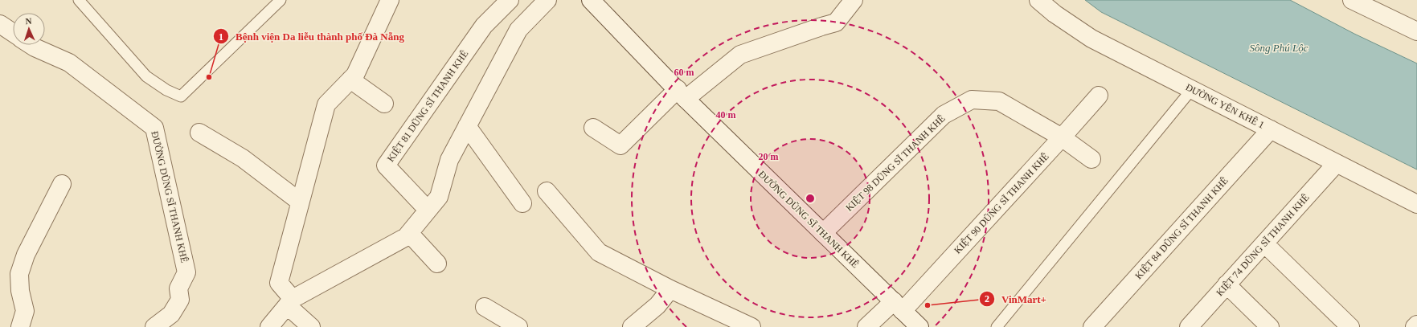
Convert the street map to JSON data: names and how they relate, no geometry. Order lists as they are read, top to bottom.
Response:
{
  "streets": {
    "street": [
      "KIỆT 81 DŨNG SĨ THANH KHÊ",
      "ĐƯỜNG YÊN KHÊ 1",
      "KIỆT 98 DŨNG SĨ THANH KHÊ",
      "ĐƯỜNG DŨNG SĨ THANH KHÊ",
      "KIỆT 90 DŨNG SĨ THANH KHÊ",
      "KIỆT 84 DŨNG SĨ THANH KHÊ",
      "KIỆT 74 DŨNG SĨ THANH KHÊ"
    ]
  },
  "crossings": [
    ["ĐƯỜNG YÊN KHÊ 1", "KIỆT 84 DŨNG SĨ THANH KHÊ"],
    ["ĐƯỜNG YÊN KHÊ 1", "KIỆT 74 DŨNG SĨ THANH KHÊ"],
    ["KIỆT 98 DŨNG SĨ THANH KHÊ", "ĐƯỜNG DŨNG SĨ THANH KHÊ"],
    ["KIỆT 98 DŨNG SĨ THANH KHÊ", "KIỆT 90 DŨNG SĨ THANH KHÊ"],
    ["ĐƯỜNG DŨNG SĨ THANH KHÊ", "KIỆT 90 DŨNG SĨ THANH KHÊ"]
  ],
  "water": ["Sông Phú Lộc"],
  "places": ["Bệnh viện Da liễu thành phố Đà Nẵng", "VinMart+"],
  "north": "top",
  "rings": ["60 m", "40 m", "20 m"]
}
